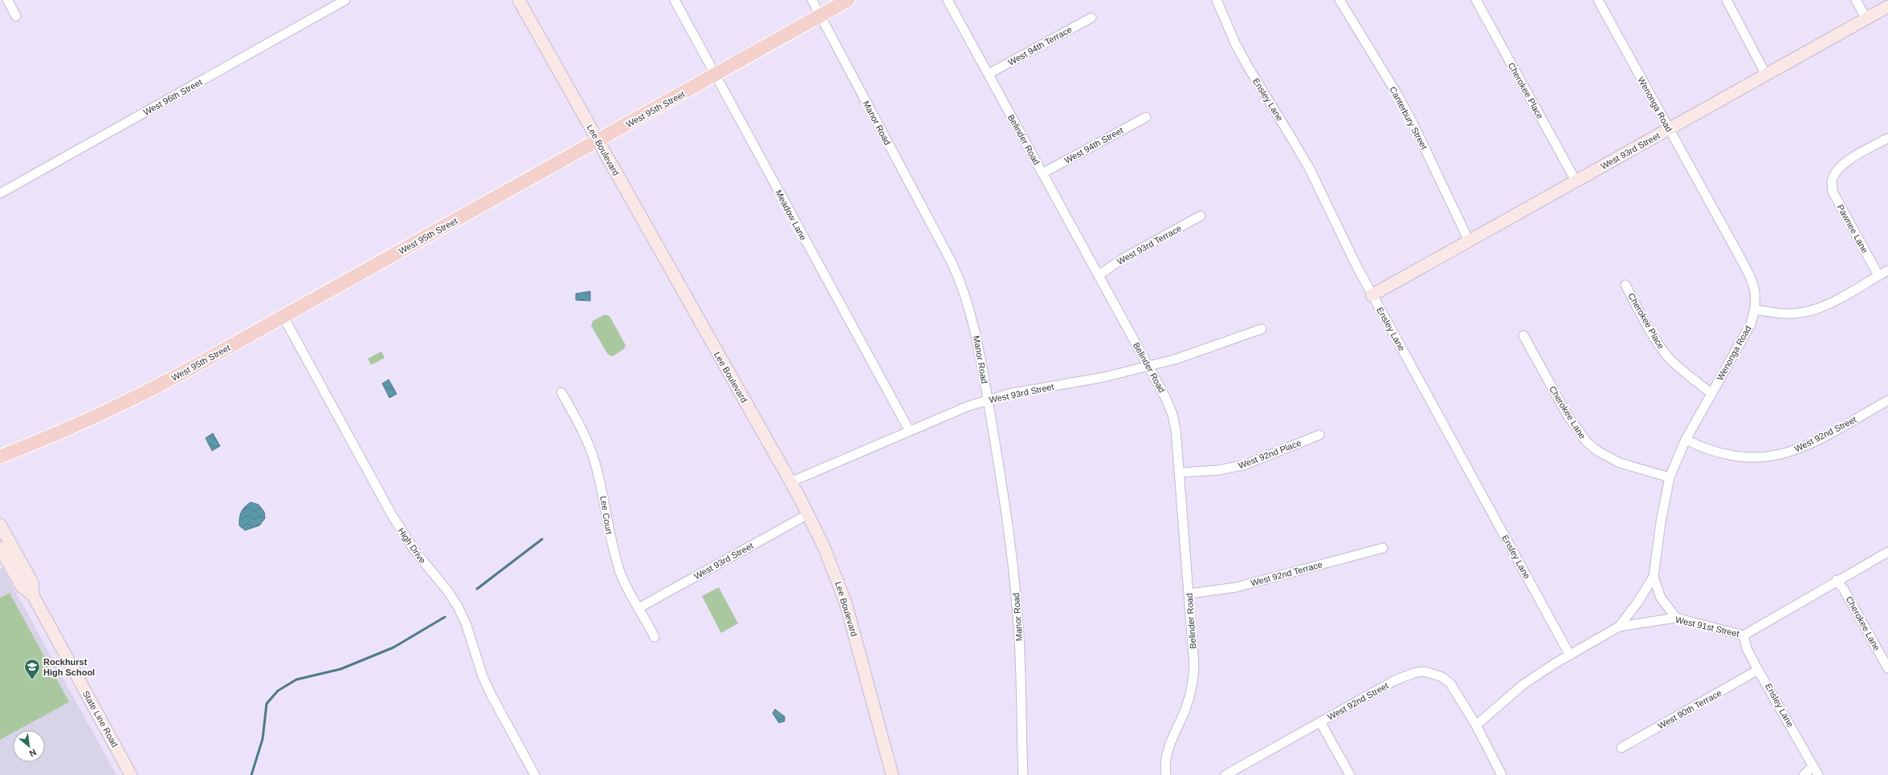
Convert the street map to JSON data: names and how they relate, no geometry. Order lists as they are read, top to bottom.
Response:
{
  "streets": {
    "main road": ["West 95th Street"],
    "street": [
      "West 94th Terrace",
      "Cherokee Place",
      "West 96th Street",
      "Ensley Lane",
      "Wenonga Road",
      "Canterbury Street",
      "Manor Road",
      "Belinder Road",
      "West 94th Street",
      "Lee Boulevard",
      "West 93rd Street",
      "Meadow Lane",
      "Pawnee Lane",
      "West 93rd Terrace",
      "Cherokee Lane",
      "West 92nd Street",
      "West 92nd Place",
      "Lee Court",
      "High Drive",
      "West 92nd Terrace",
      "West 91st Street",
      "West 90th Terrace",
      "State Line Road"
    ]
  },
  "crossings": [
    ["West 94th Terrace", "Belinder Road"],
    ["Cherokee Place", "Wenonga Road"],
    ["Cherokee Place", "West 93rd Street"],
    ["Ensley Lane", "West 93rd Street"],
    ["Ensley Lane", "West 91st Street"],
    ["Ensley Lane", "West 90th Terrace"],
    ["Wenonga Road", "West 93rd Street"],
    ["Wenonga Road", "Cherokee Lane"],
    ["Wenonga Road", "West 92nd Street"],
    ["Wenonga Road", "West 91st Street"],
    ["West 95th Street", "Manor Road"],
    ["West 95th Street", "Lee Boulevard"],
    ["West 95th Street", "Meadow Lane"],
    ["West 95th Street", "High Drive"],
    ["Canterbury Street", "West 93rd Street"],
    ["Manor Road", "West 93rd Street"],
    ["Belinder Road", "West 94th Street"],
    ["Belinder Road", "West 93rd Street"],
    ["Belinder Road", "West 93rd Terrace"],
    ["Belinder Road", "West 92nd Place"],
    ["Belinder Road", "West 92nd Terrace"],
    ["Lee Boulevard", "West 93rd Street"],
    ["West 93rd Street", "Meadow Lane"],
    ["West 93rd Street", "Lee Court"],
    ["Cherokee Lane", "West 91st Street"],
    ["West 92nd Street", "West 91st Street"]
  ],
  "places": {
    "school or university": ["Rockhurst High School"]
  },
  "north": "bottom right"
}
